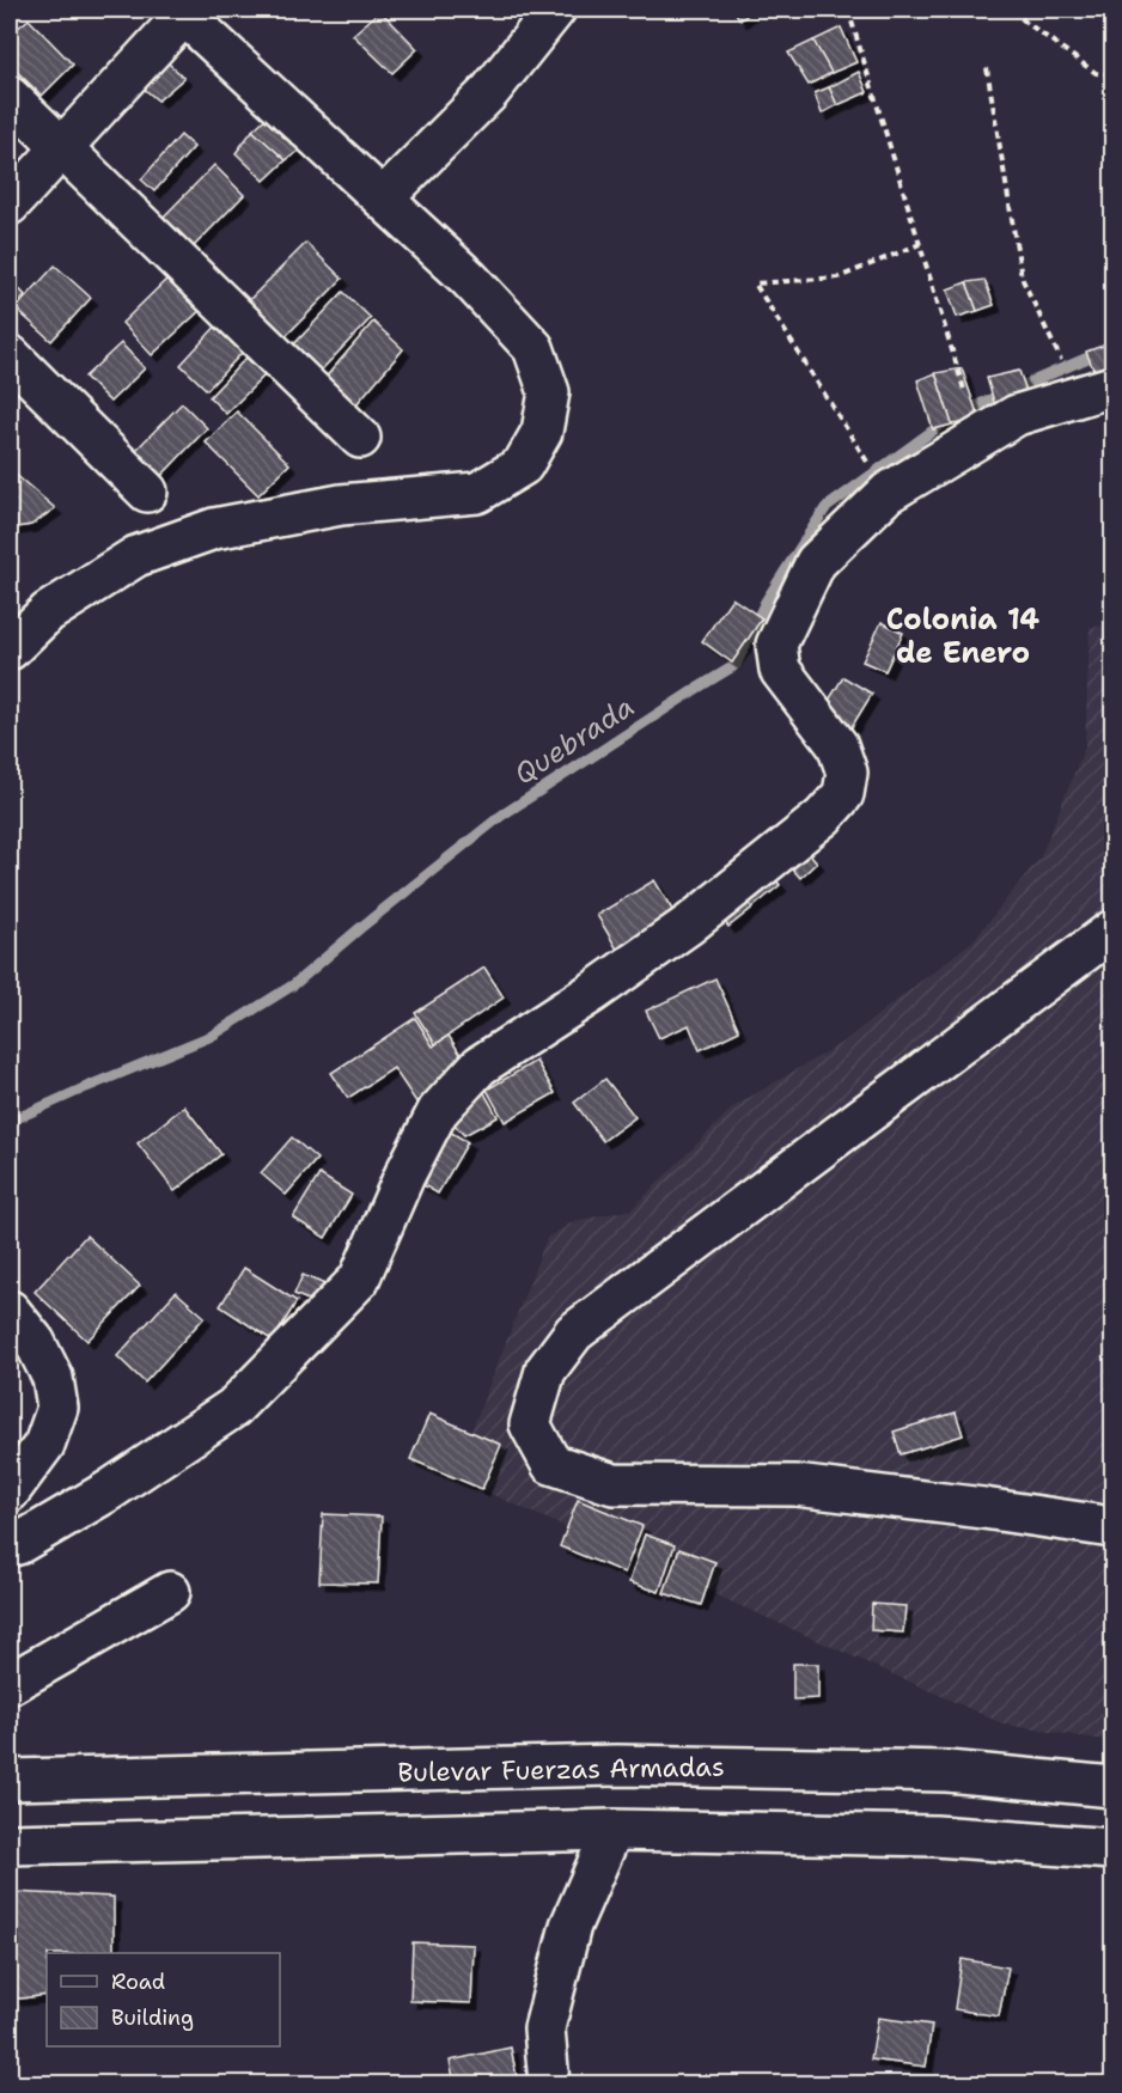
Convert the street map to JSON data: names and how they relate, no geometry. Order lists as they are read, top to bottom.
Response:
{
  "streets": {
    "main road": ["Bulevar Fuerzas Armadas"]
  },
  "districts": ["Colonia 14 de Enero"],
  "water": ["Quebrada"],
  "legend": ["Road", "Building"]
}
